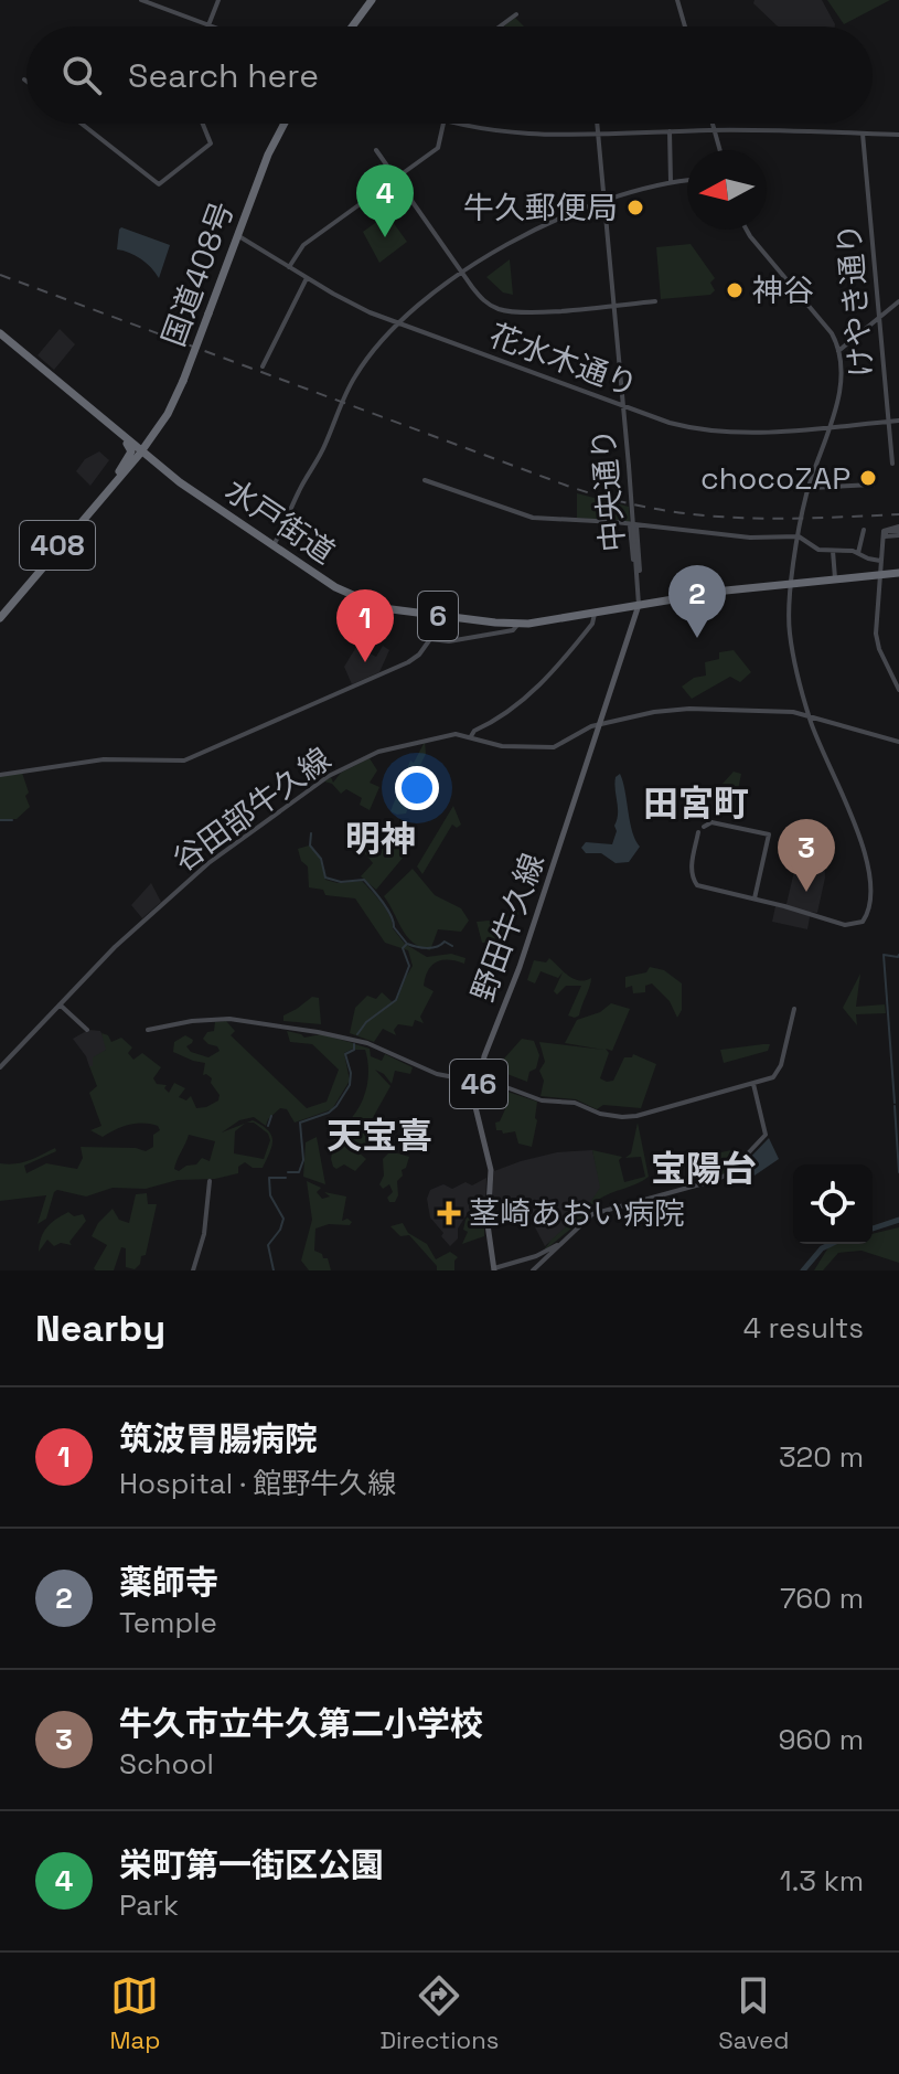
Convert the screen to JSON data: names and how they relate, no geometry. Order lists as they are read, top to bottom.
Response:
{
  "streets": {
    "highway": [
      "国道408号",
      "水戸街道",
      "408",
      "6"
    ],
    "main road": ["野田牛久線", "46"],
    "street": [
      "けやき通り",
      "花水木通り",
      "中央通り",
      "谷田部牛久線"
    ]
  },
  "crossings": [
    ["国道408号", "花水木通り"],
    ["国道408号", "水戸街道"],
    ["国道408号", "408"],
    ["けやき通り", "花水木通り"],
    ["花水木通り", "中央通り"],
    ["中央通り", "水戸街道"],
    ["中央通り", "野田牛久線"],
    ["水戸街道", "408"],
    ["水戸街道", "野田牛久線"],
    ["谷田部牛久線", "野田牛久線"]
  ],
  "districts": [
    "田宮町",
    "明神",
    "天宝喜",
    "宝陽台"
  ],
  "places": {
    "other": ["牛久郵便局", "神谷", "chocoZAP"],
    "health": ["茎崎あおい病院"]
  },
  "north": "left",
  "page": {
    "search": "Search here",
    "pins": [
      "4",
      "2",
      "1",
      "3"
    ],
    "heading": ["Nearby", "4 results"],
    "list": [
      {
        "mark": "1",
        "name": "筑波胃腸病院",
        "note": "Hospital · 館野牛久線",
        "value": "320 m"
      },
      {
        "mark": "2",
        "name": "薬師寺",
        "note": "Temple",
        "value": "760 m"
      },
      {
        "mark": "3",
        "name": "牛久市立牛久第二小学校",
        "note": "School",
        "value": "960 m"
      },
      {
        "mark": "4",
        "name": "栄町第一街区公園",
        "note": "Park",
        "value": "1.3 km"
      }
    ],
    "nav": ["Map", "Directions", "Saved"]
  }
}
